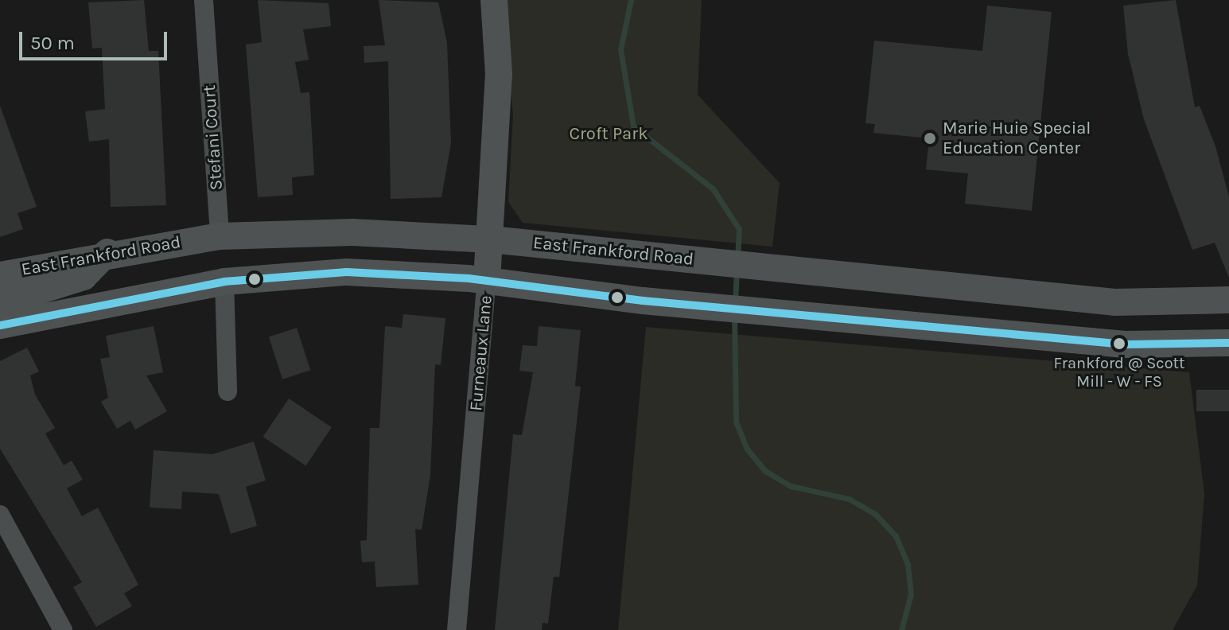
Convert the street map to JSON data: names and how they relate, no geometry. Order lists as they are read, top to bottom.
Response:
{
  "streets": {
    "main road": ["East Frankford Road", "Furneaux Lane"],
    "street": ["Stefani Court"]
  },
  "crossings": [
    ["Stefani Court", "East Frankford Road"],
    ["East Frankford Road", "Furneaux Lane"]
  ],
  "parks": ["Croft Park"],
  "places": ["Marie Huie Special Education Center", "Frankford @ Scott Mill - W - FS"],
  "scale_bar": "50 m"
}
